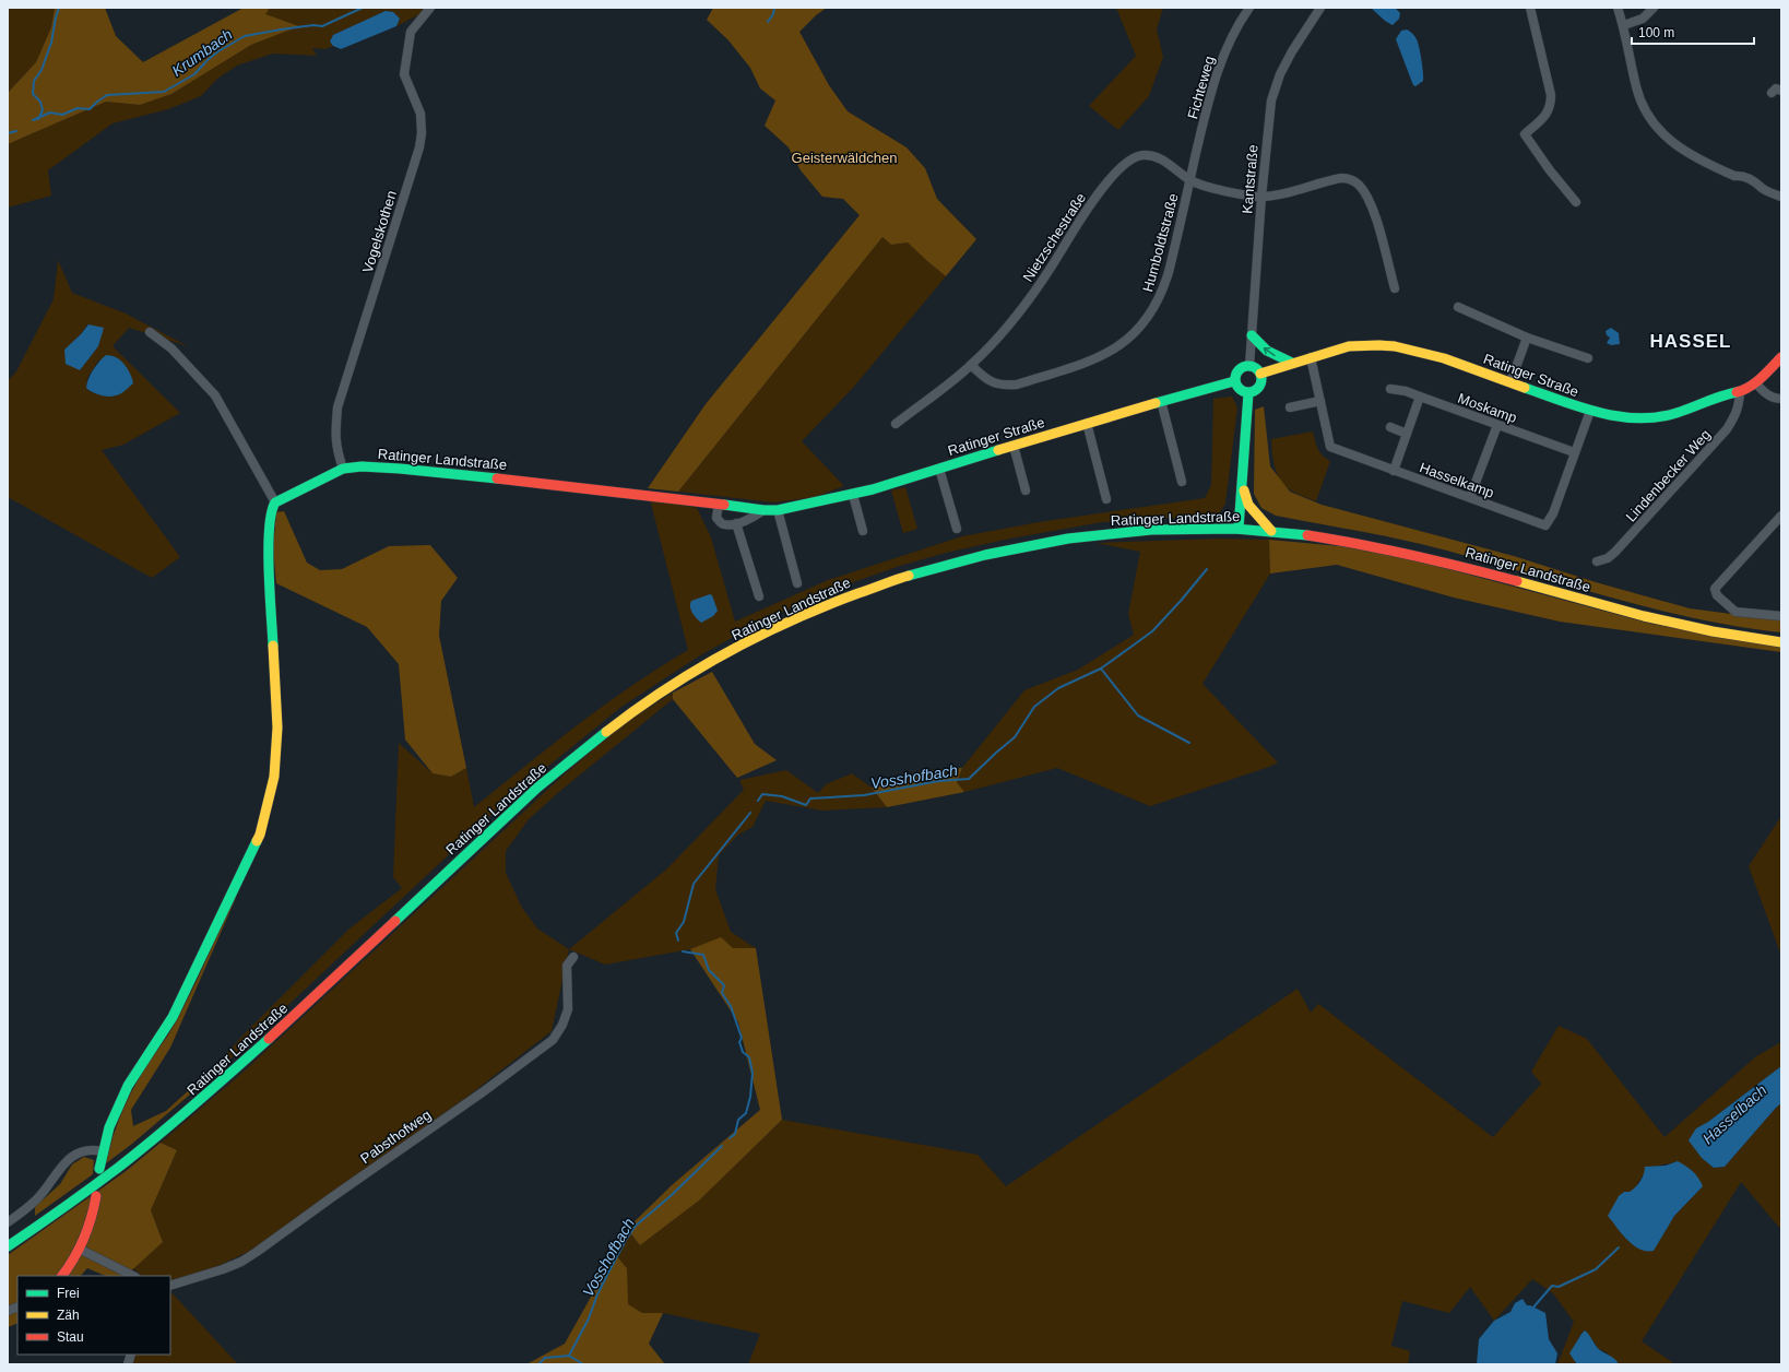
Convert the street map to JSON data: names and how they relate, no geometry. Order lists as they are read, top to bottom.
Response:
{
  "streets": {
    "street": [
      "Fichteweg",
      "Kantstraße",
      "Vogelskothen",
      "Nietzschestraße",
      "Humboldtstraße",
      "Ratinger Straße",
      "Moskamp",
      "Ratinger Landstraße",
      "Lindenbecker Weg",
      "Hasselkamp",
      "Pabsthofweg"
    ]
  },
  "crossings": [
    ["Fichteweg", "Nietzschestraße"],
    ["Fichteweg", "Humboldtstraße"],
    ["Kantstraße", "Nietzschestraße"],
    ["Kantstraße", "Ratinger Straße"],
    ["Vogelskothen", "Ratinger Landstraße"],
    ["Nietzschestraße", "Humboldtstraße"],
    ["Ratinger Straße", "Ratinger Landstraße"],
    ["Ratinger Straße", "Lindenbecker Weg"],
    ["Ratinger Straße", "Hasselkamp"],
    ["Moskamp", "Hasselkamp"]
  ],
  "districts": ["HASSEL"],
  "water": ["Krumbach", "Vosshofbach", "Hasselbach"],
  "parks": ["Geisterwäldchen"],
  "legend": ["Frei", "Zäh", "Stau"],
  "scale_bar": "100 m"
}
